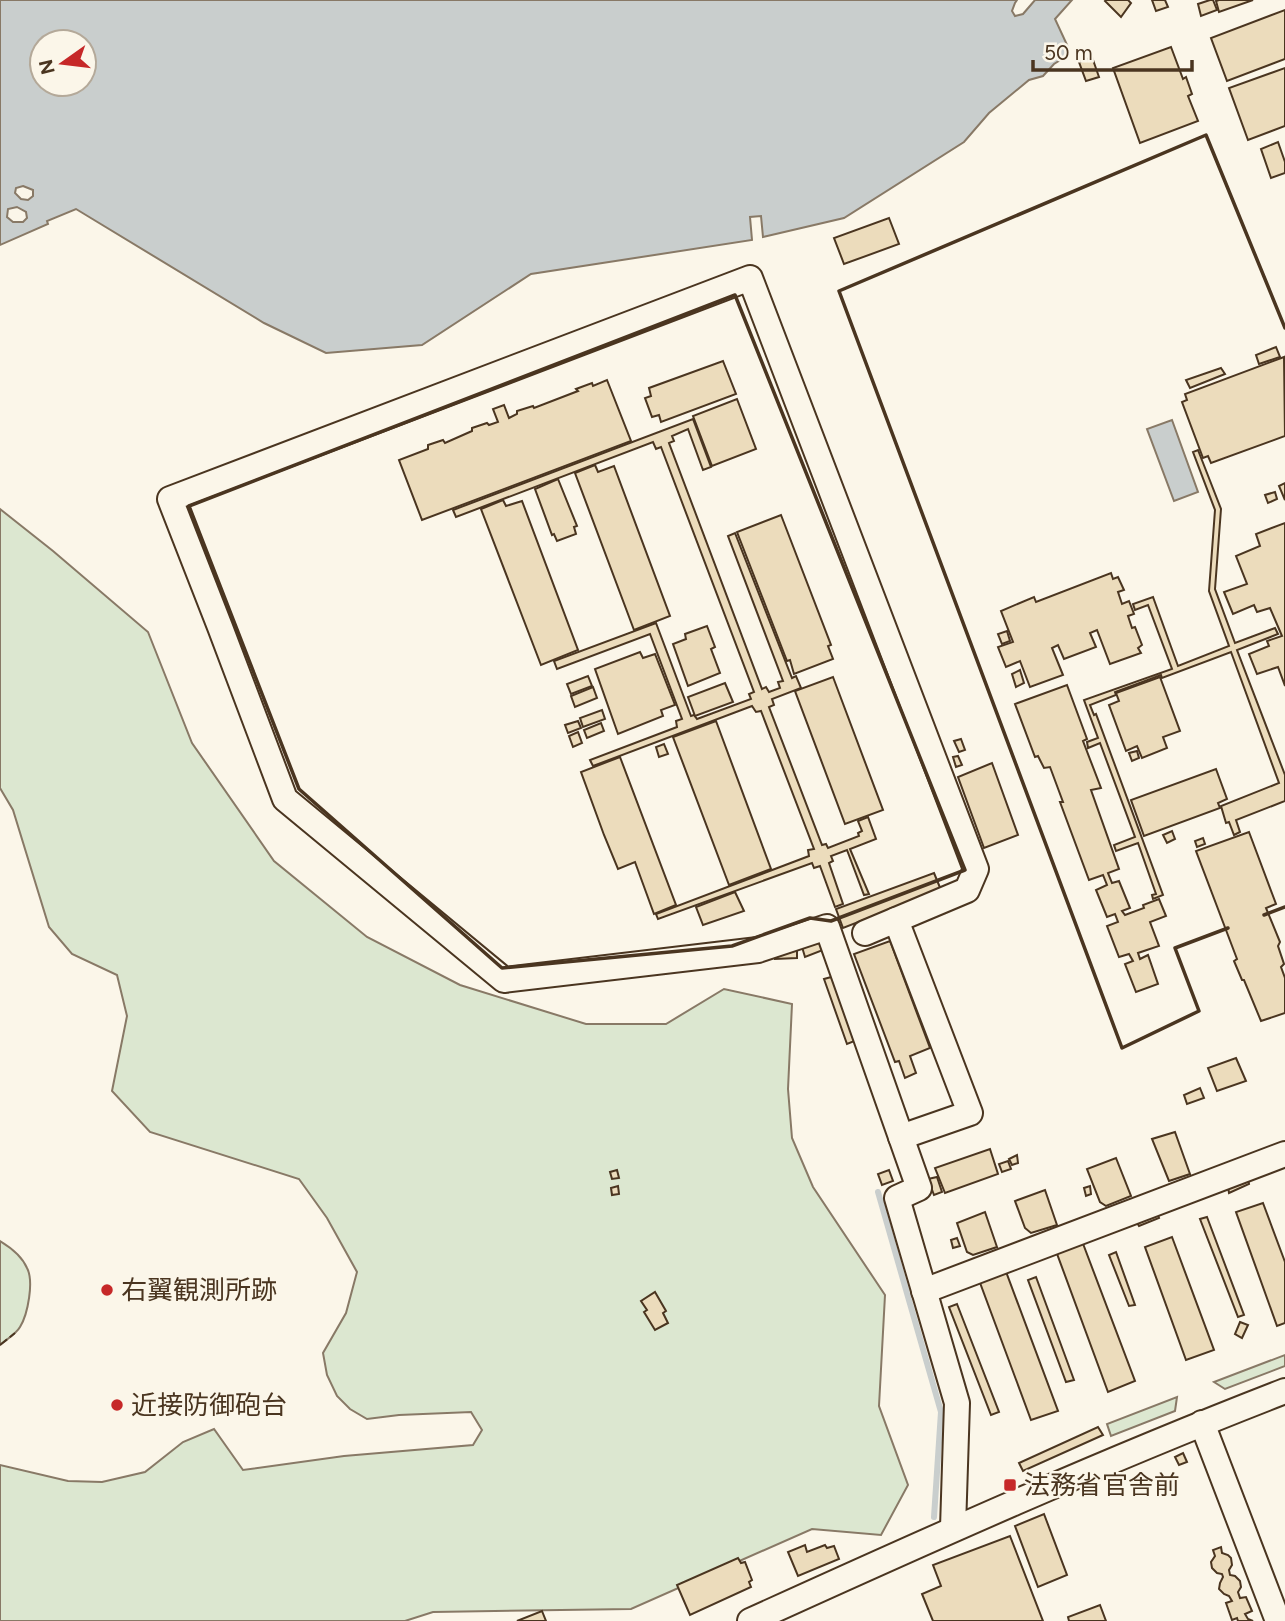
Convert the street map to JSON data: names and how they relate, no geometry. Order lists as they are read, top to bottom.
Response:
{
  "places": {
    "other": ["右翼観測所跡", "近接防御砲台"],
    "transit": ["法務省官舎前"]
  },
  "scale_bar": "50 m",
  "north": "left"
}
